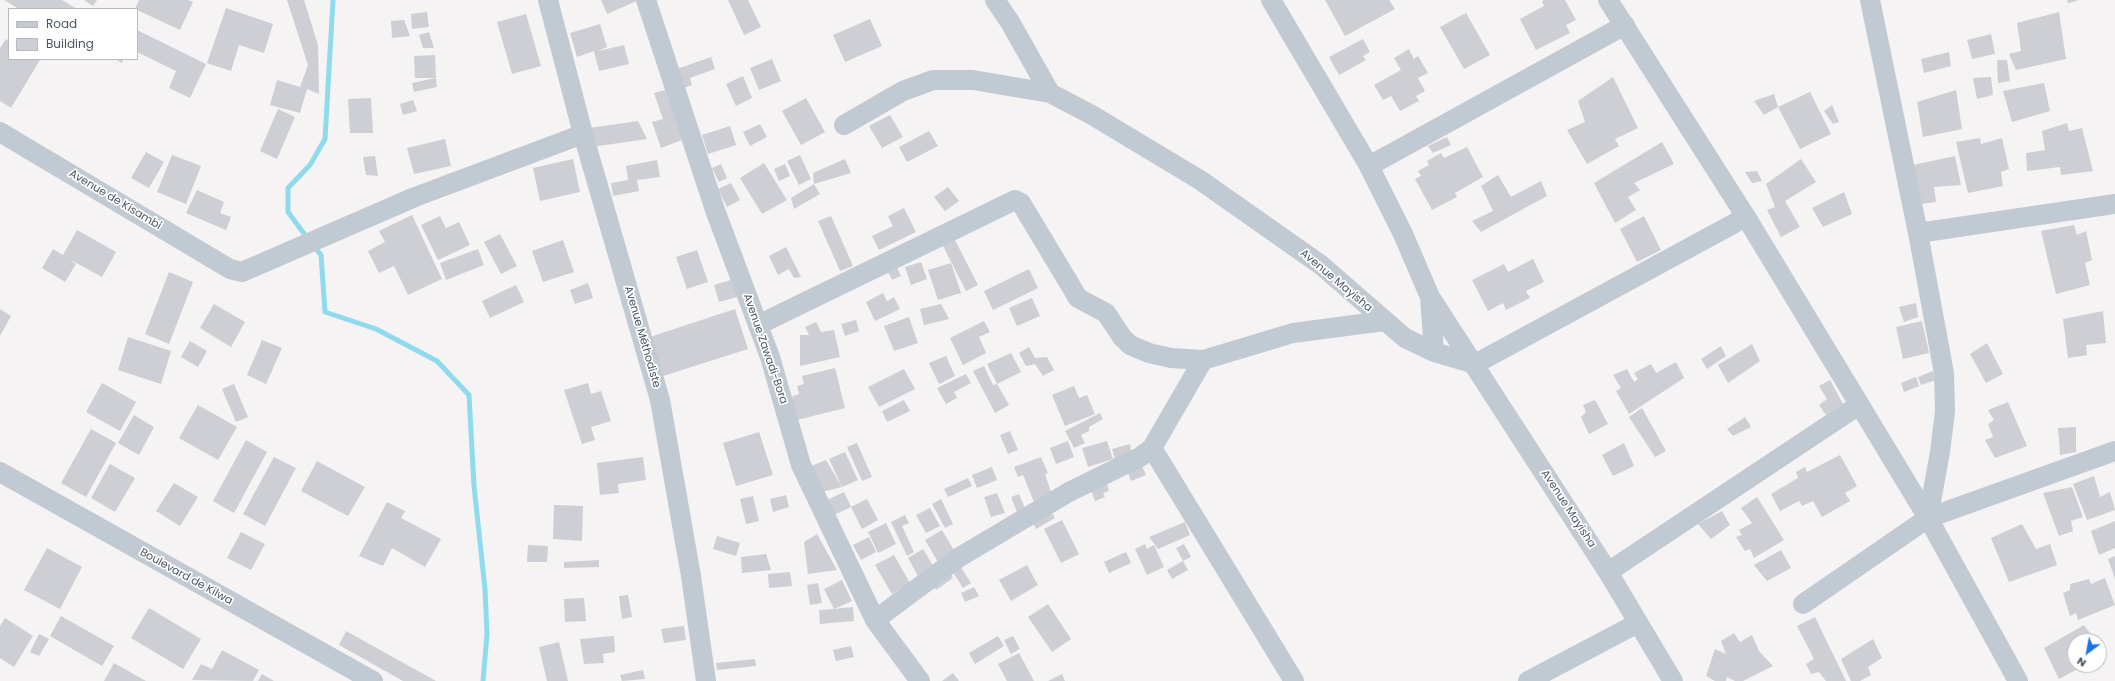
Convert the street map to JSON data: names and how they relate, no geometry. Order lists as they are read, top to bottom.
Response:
{
  "streets": {
    "street": [
      "Avenue de Kisambi",
      "Avenue Mayisha",
      "Avenue Méthodiste",
      "Avenue Zawadi-Bora",
      "Boulevard de Kilwa"
    ]
  },
  "crossings": [
    ["Avenue de Kisambi", "Avenue Méthodiste"]
  ],
  "legend": ["Road", "Building"],
  "north": "bottom left"
}
